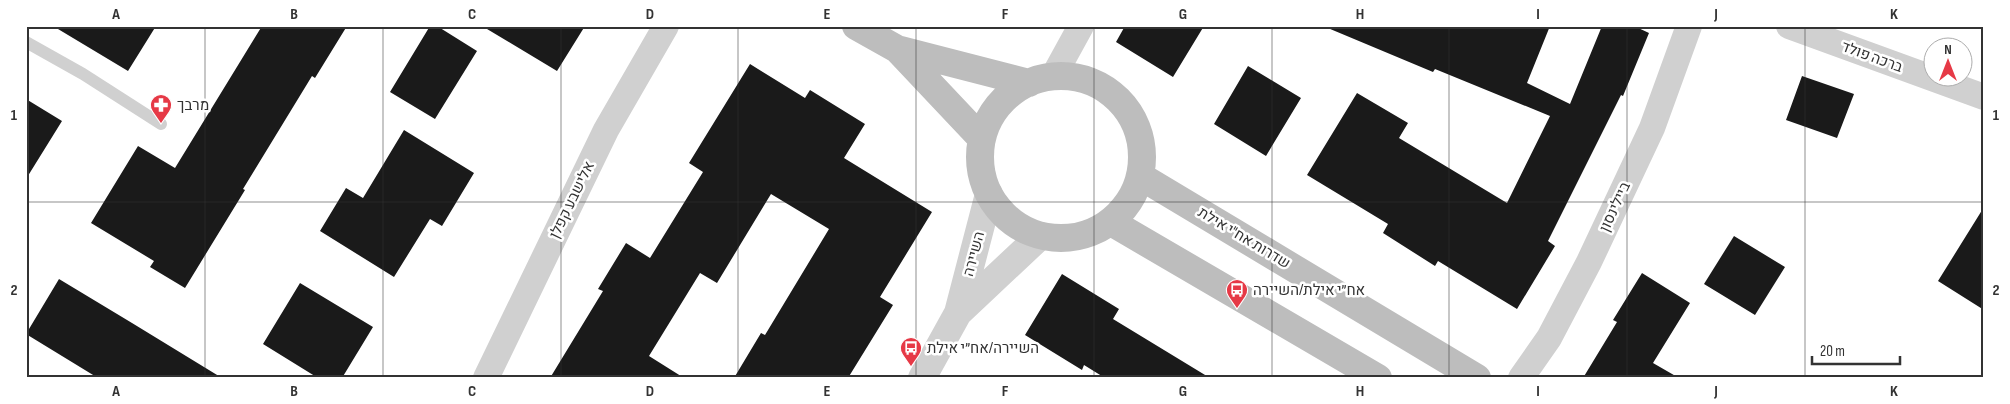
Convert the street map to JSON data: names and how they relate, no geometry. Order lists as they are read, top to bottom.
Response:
{
  "streets": {
    "main road": ["שדרות אח\"י אילת"],
    "street": [
      "ברכה פולד",
      "אלישבע קפלן",
      "ביילינסון",
      "השיירה"
    ]
  },
  "crossings": [
    ["שדרות אח\"י אילת", "השיירה"]
  ],
  "places": {
    "pharmacy": ["מרבך"],
    "bus stop": ["אח״י אילת/השיירה", "השיירה/אח״י אילת"]
  },
  "scale_bar": "20 m",
  "north": "top",
  "grid": {
    "columns": [
      "A",
      "B",
      "C",
      "D",
      "E",
      "F",
      "G",
      "H",
      "I",
      "J",
      "K"
    ],
    "rows": ["1", "2"]
  }
}
